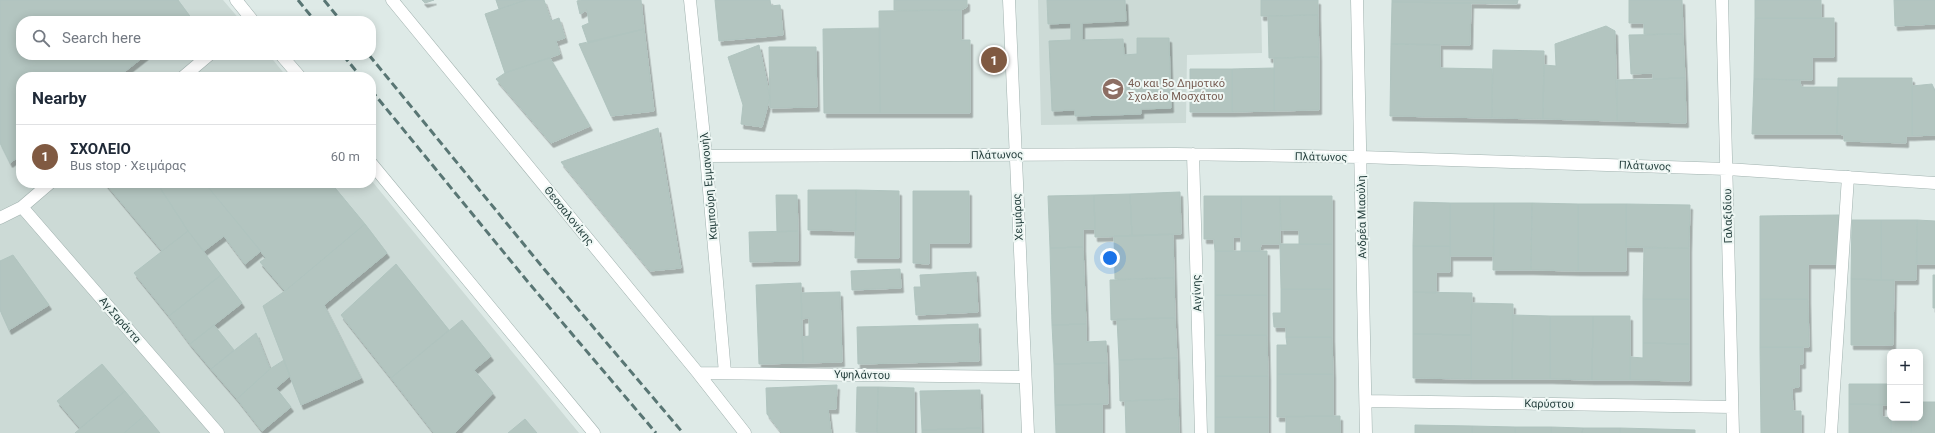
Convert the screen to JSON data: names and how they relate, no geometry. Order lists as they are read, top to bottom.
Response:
{
  "streets": {
    "street": [
      "Πλάτωνος",
      "Καμπούρη Εμμανουήλ",
      "Θεσσαλονίκης",
      "Γαλαξιδίου",
      "Χειμάρας",
      "Ανδρέα Μιαούλη",
      "Αιγίνης",
      "Αγ.Σαράντα",
      "Υψηλάντου",
      "Καρύστου"
    ]
  },
  "crossings": [
    ["Πλάτωνος", "Καμπούρη Εμμανουήλ"],
    ["Πλάτωνος", "Γαλαξιδίου"],
    ["Πλάτωνος", "Χειμάρας"],
    ["Πλάτωνος", "Ανδρέα Μιαούλη"],
    ["Πλάτωνος", "Αιγίνης"],
    ["Καμπούρη Εμμανουήλ", "Υψηλάντου"],
    ["Θεσσαλονίκης", "Υψηλάντου"],
    ["Γαλαξιδίου", "Καρύστου"],
    ["Χειμάρας", "Υψηλάντου"],
    ["Ανδρέα Μιαούλη", "Καρύστου"]
  ],
  "places": {
    "school or university": ["4ο και 5ο Δημοτικό Σχολείο Μοσχάτου"]
  },
  "page": {
    "search": "Search here",
    "pins": "1",
    "heading": "Nearby",
    "list": [
      {
        "mark": "1",
        "name": "ΣΧΟΛΕΙΟ",
        "note": "Bus stop · Χειμάρας",
        "value": "60 m"
      }
    ],
    "map_buttons": ["+", "−"]
  }
}
